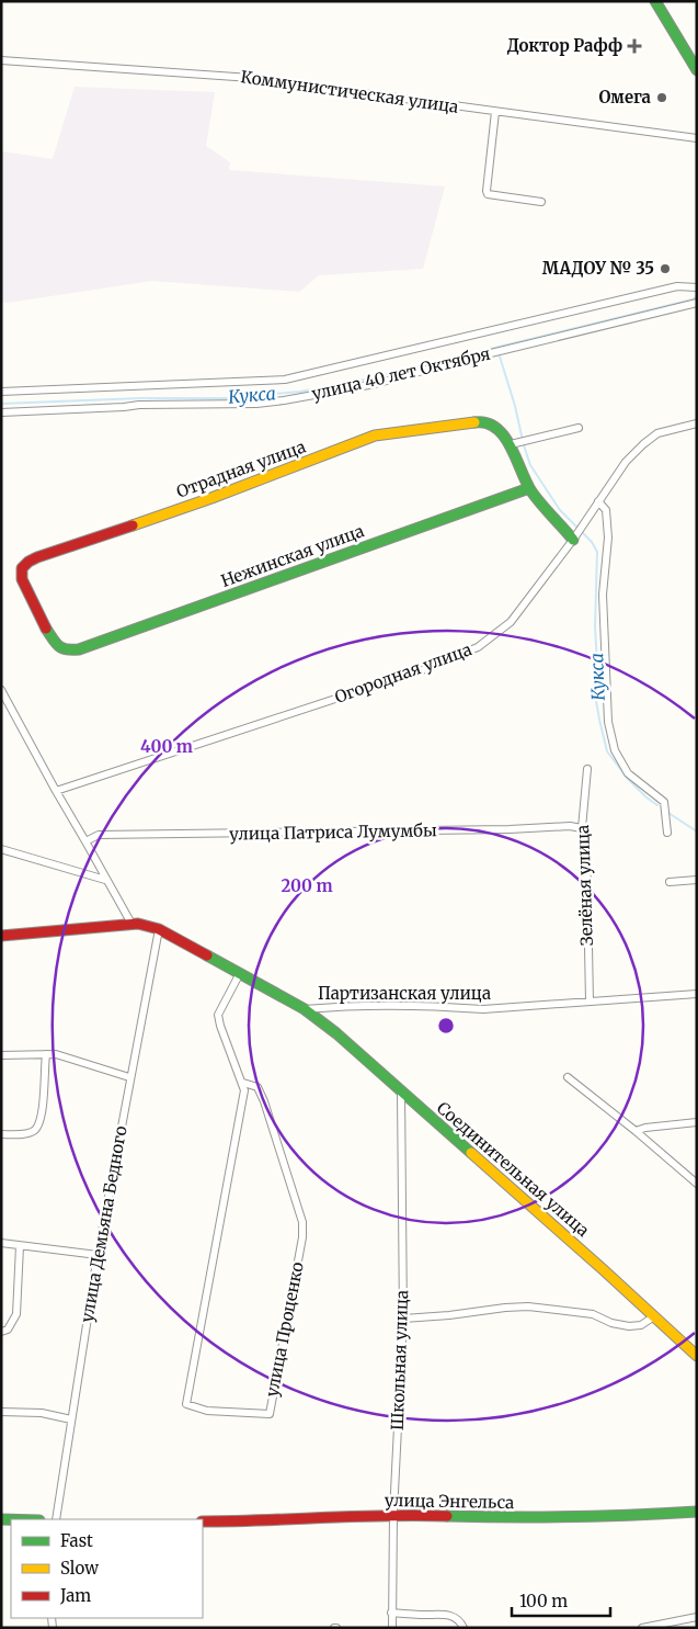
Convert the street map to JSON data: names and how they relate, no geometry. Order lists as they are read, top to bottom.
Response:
{
  "streets": {
    "street": [
      "Коммунистическая улица",
      "улица 40 лет Октября",
      "Отрадная улица",
      "Нежинская улица",
      "Огородная улица",
      "улица Патриса Лумумбы",
      "Зелёная улица",
      "Партизанская улица",
      "Соединительная улица",
      "улица Демьяна Бедного",
      "улица Проценко",
      "Школьная улица",
      "улица Энгельса"
    ]
  },
  "crossings": [
    ["Отрадная улица", "Нежинская улица"],
    ["улица Патриса Лумумбы", "Зелёная улица"],
    ["Зелёная улица", "Партизанская улица"],
    ["Партизанская улица", "Соединительная улица"],
    ["Партизанская улица", "улица Демьяна Бедного"],
    ["Партизанская улица", "улица Проценко"],
    ["Соединительная улица", "Школьная улица"],
    ["Школьная улица", "улица Энгельса"]
  ],
  "water": ["Кукса"],
  "places": {
    "health": ["Доктор Рафф"],
    "other": ["Омега", "МАДОУ № 35"]
  },
  "legend": ["Fast", "Slow", "Jam"],
  "scale_bar": "100 m",
  "rings": ["400 m", "200 m"]
}
